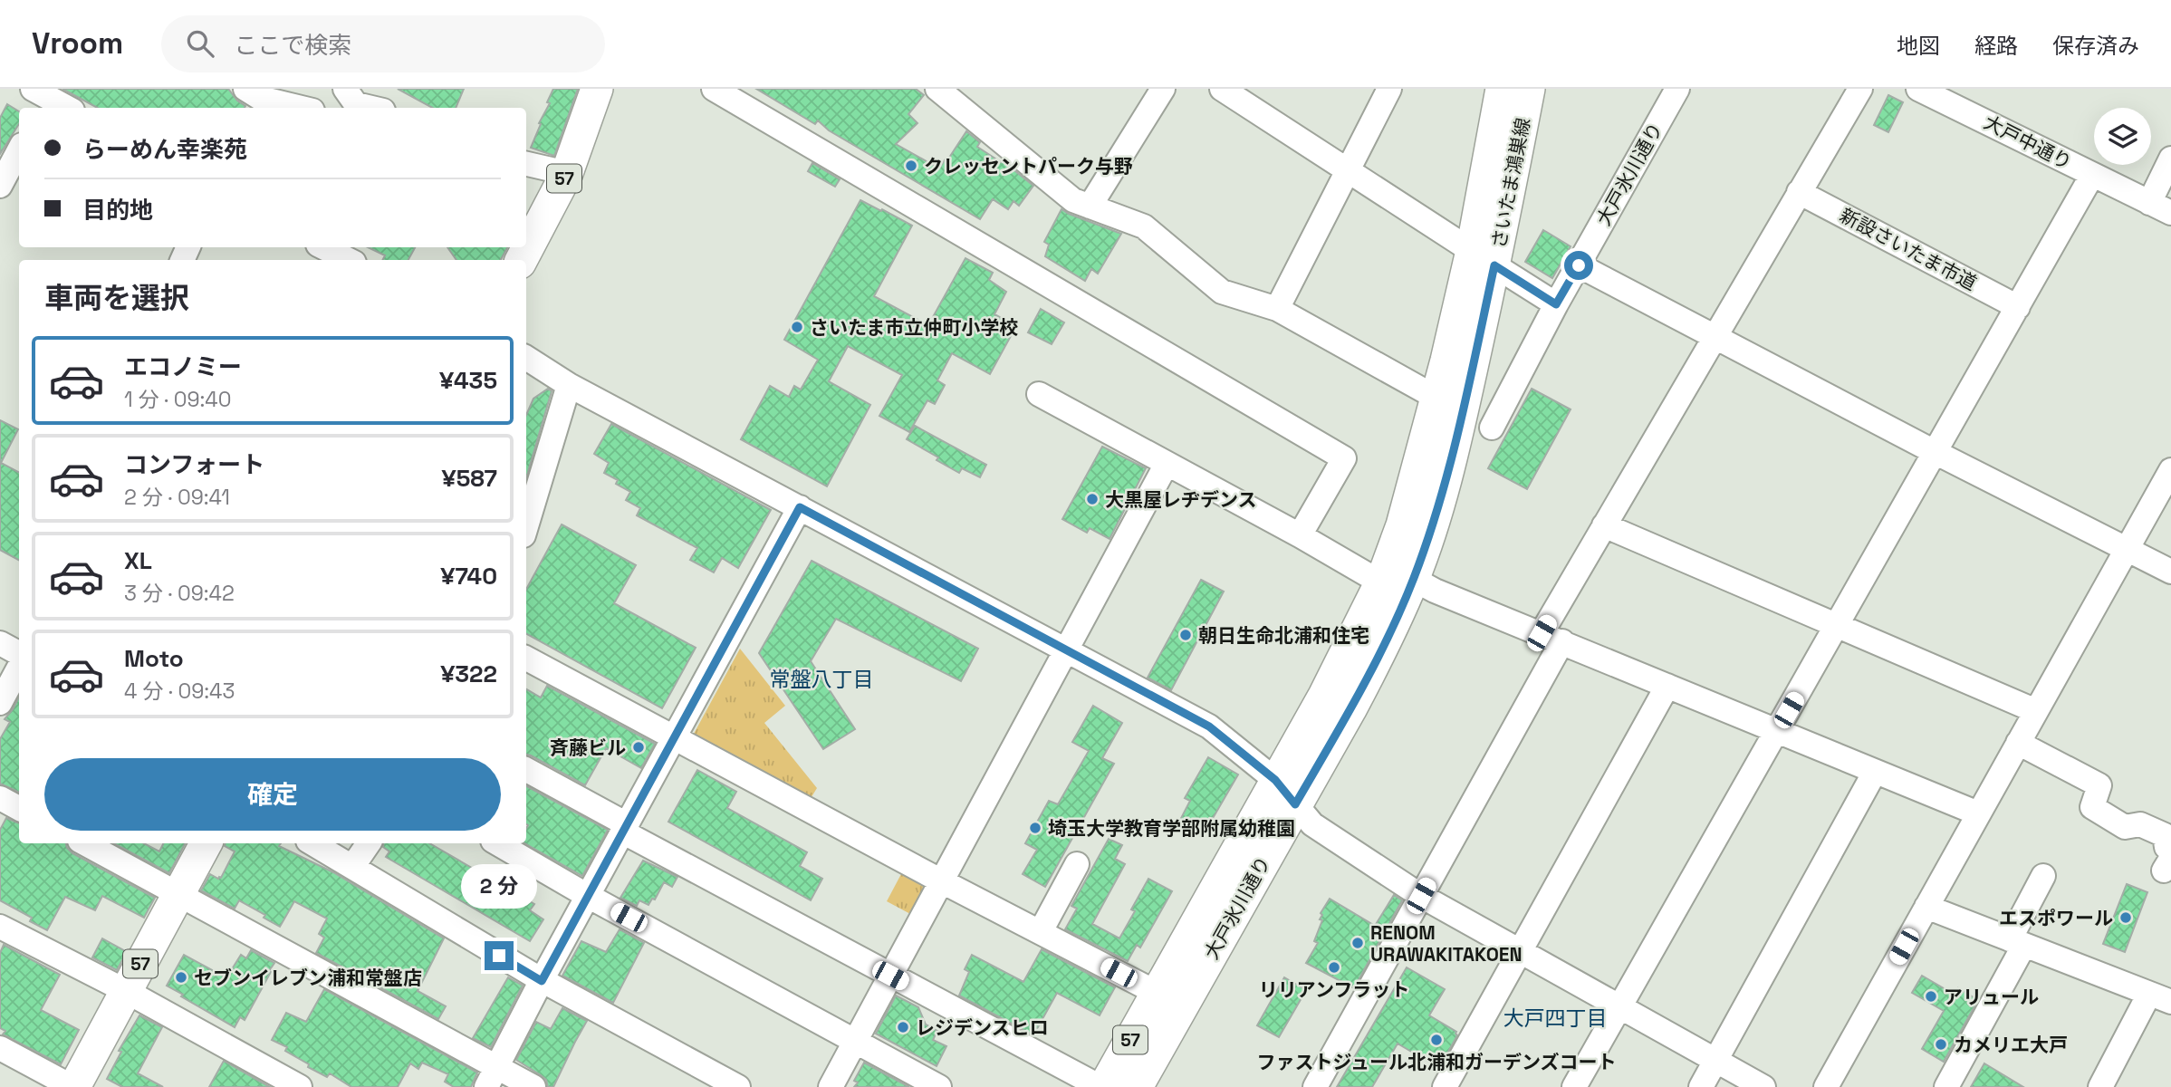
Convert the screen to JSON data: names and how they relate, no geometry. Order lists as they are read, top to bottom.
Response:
{
  "streets": {
    "main road": ["大戸氷川通り", "57", "さいたま鴻巣線"],
    "street": ["大戸中通り", "新設さいたま市道"]
  },
  "crossings": [
    ["大戸氷川通り", "57"],
    ["大戸氷川通り", "さいたま鴻巣線"]
  ],
  "districts": ["常盤八丁目", "大戸四丁目"],
  "places": [
    "クレッセントパーク与野",
    "さいたま市立仲町小学校",
    "大黒屋レヂデンス",
    "朝日生命北浦和住宅",
    "斉藤ビル",
    "埼玉大学教育学部附属幼稚園",
    "エスポワール",
    "RENOM URAWAKITAKOEN",
    "リリアンフラット",
    "セブンイレブン浦和常盤店",
    "アリュール",
    "レジデンスヒロ",
    "ファストジュール北浦和ガーデンズコート",
    "カメリエ大戸"
  ],
  "page": {
    "header": "Vroom",
    "search": "ここで検索",
    "nav": ["地図", "経路", "保存済み"],
    "banner": ["らーめん幸楽苑", "目的地"],
    "heading": "車両を選択",
    "list": [
      {
        "name": "エコノミー",
        "note": "1 分 · 09:40",
        "value": "¥435"
      },
      {
        "name": "コンフォート",
        "note": "2 分 · 09:41",
        "value": "¥587"
      },
      {
        "name": "XL",
        "note": "3 分 · 09:42",
        "value": "¥740"
      },
      {
        "name": "Moto",
        "note": "4 分 · 09:43",
        "value": "¥322"
      }
    ],
    "buttons": "確定",
    "bubble": "2 分"
  }
}
